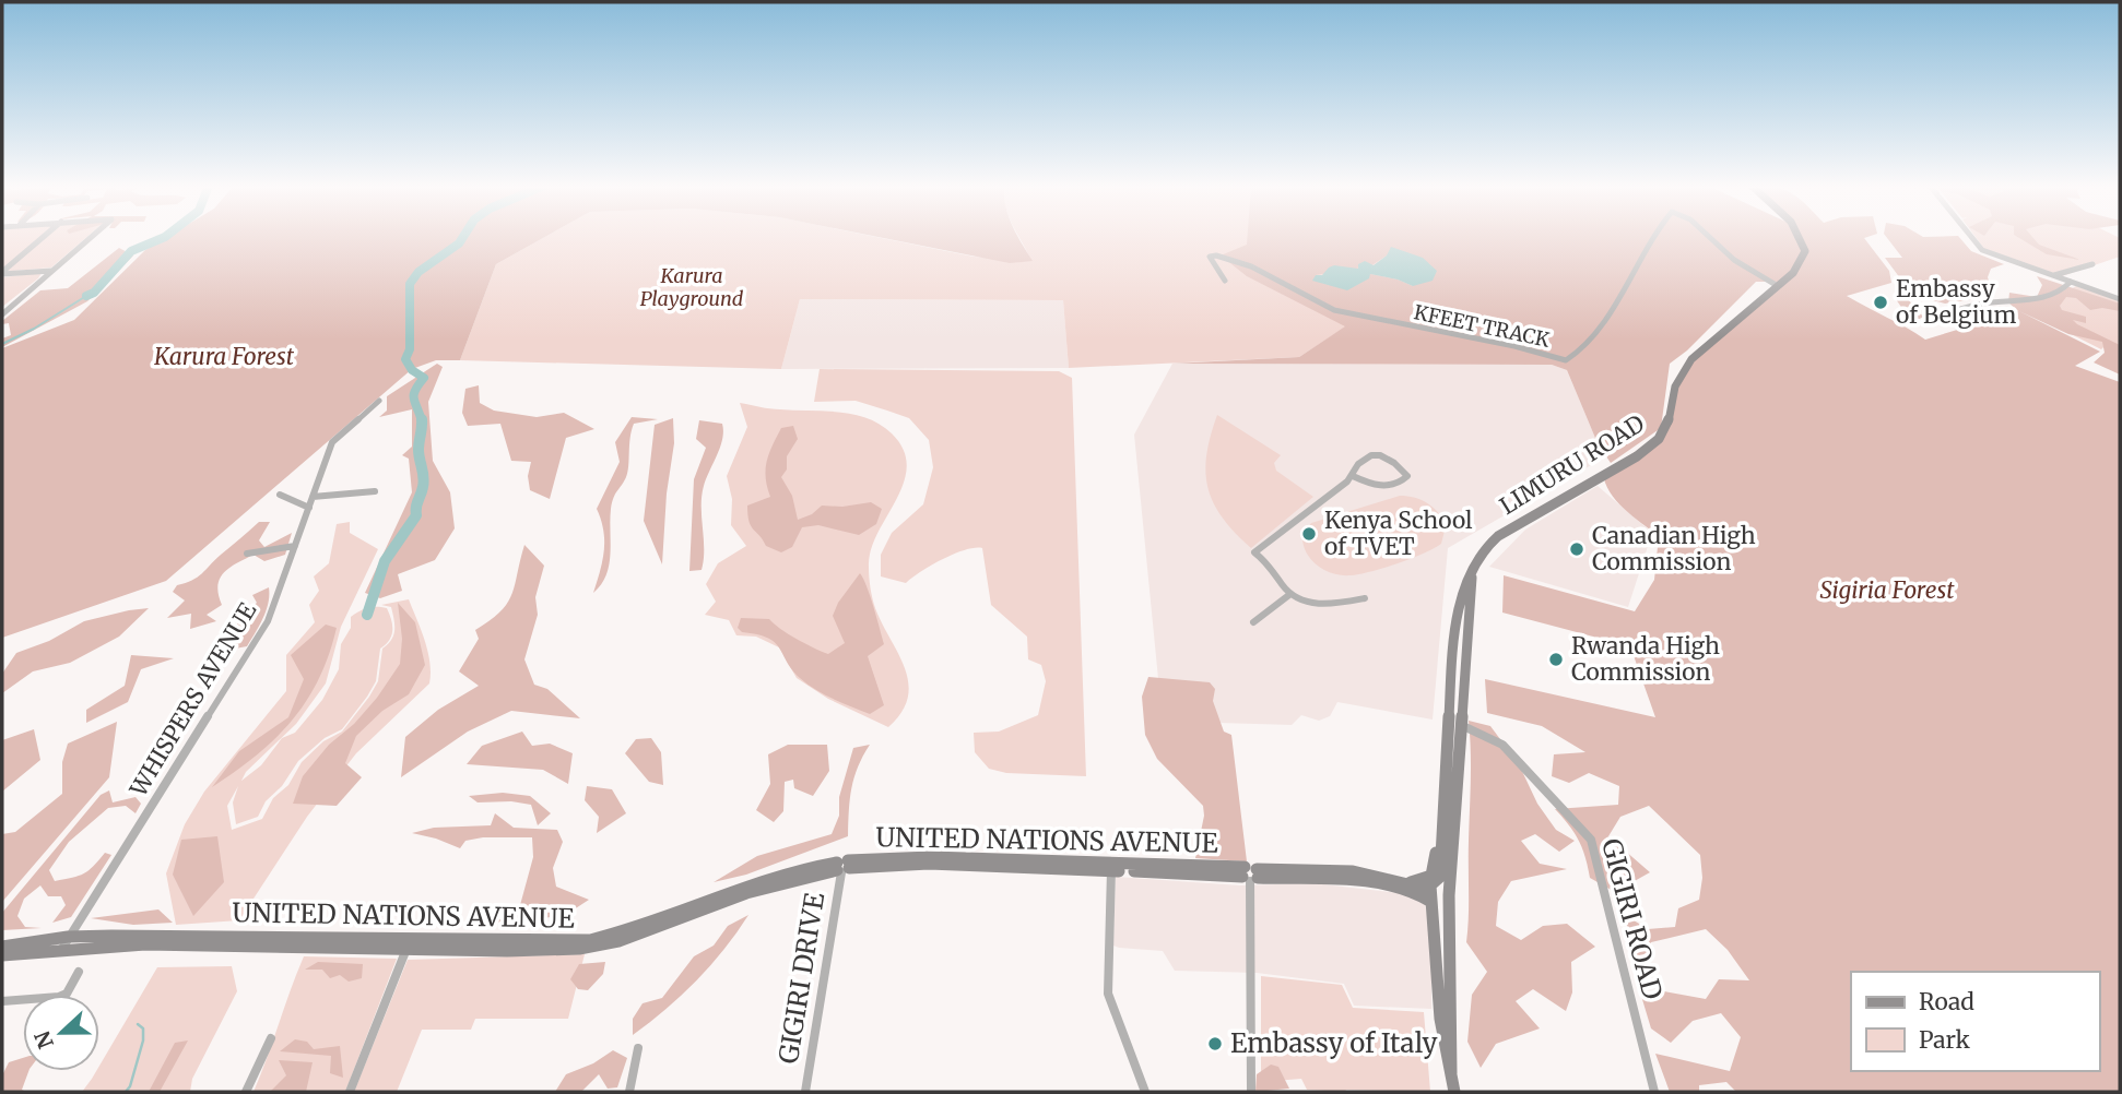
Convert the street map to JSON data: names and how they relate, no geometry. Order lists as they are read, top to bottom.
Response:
{
  "streets": {
    "main road": ["LIMURU ROAD", "UNITED NATIONS AVENUE"],
    "street": [
      "KFEET TRACK",
      "WHISPERS AVENUE",
      "GIGIRI ROAD",
      "GIGIRI DRIVE"
    ]
  },
  "crossings": [
    ["KFEET TRACK", "LIMURU ROAD"],
    ["LIMURU ROAD", "UNITED NATIONS AVENUE"],
    ["LIMURU ROAD", "GIGIRI ROAD"],
    ["WHISPERS AVENUE", "UNITED NATIONS AVENUE"],
    ["UNITED NATIONS AVENUE", "GIGIRI DRIVE"]
  ],
  "parks": ["Karura Playground", "Karura Forest", "Sigiria Forest"],
  "places": [
    "Embassy of Belgium",
    "Kenya School of TVET",
    "Canadian High Commission",
    "Rwanda High Commission",
    "Embassy of Italy"
  ],
  "legend": ["Road", "Park"],
  "north": "left"
}
